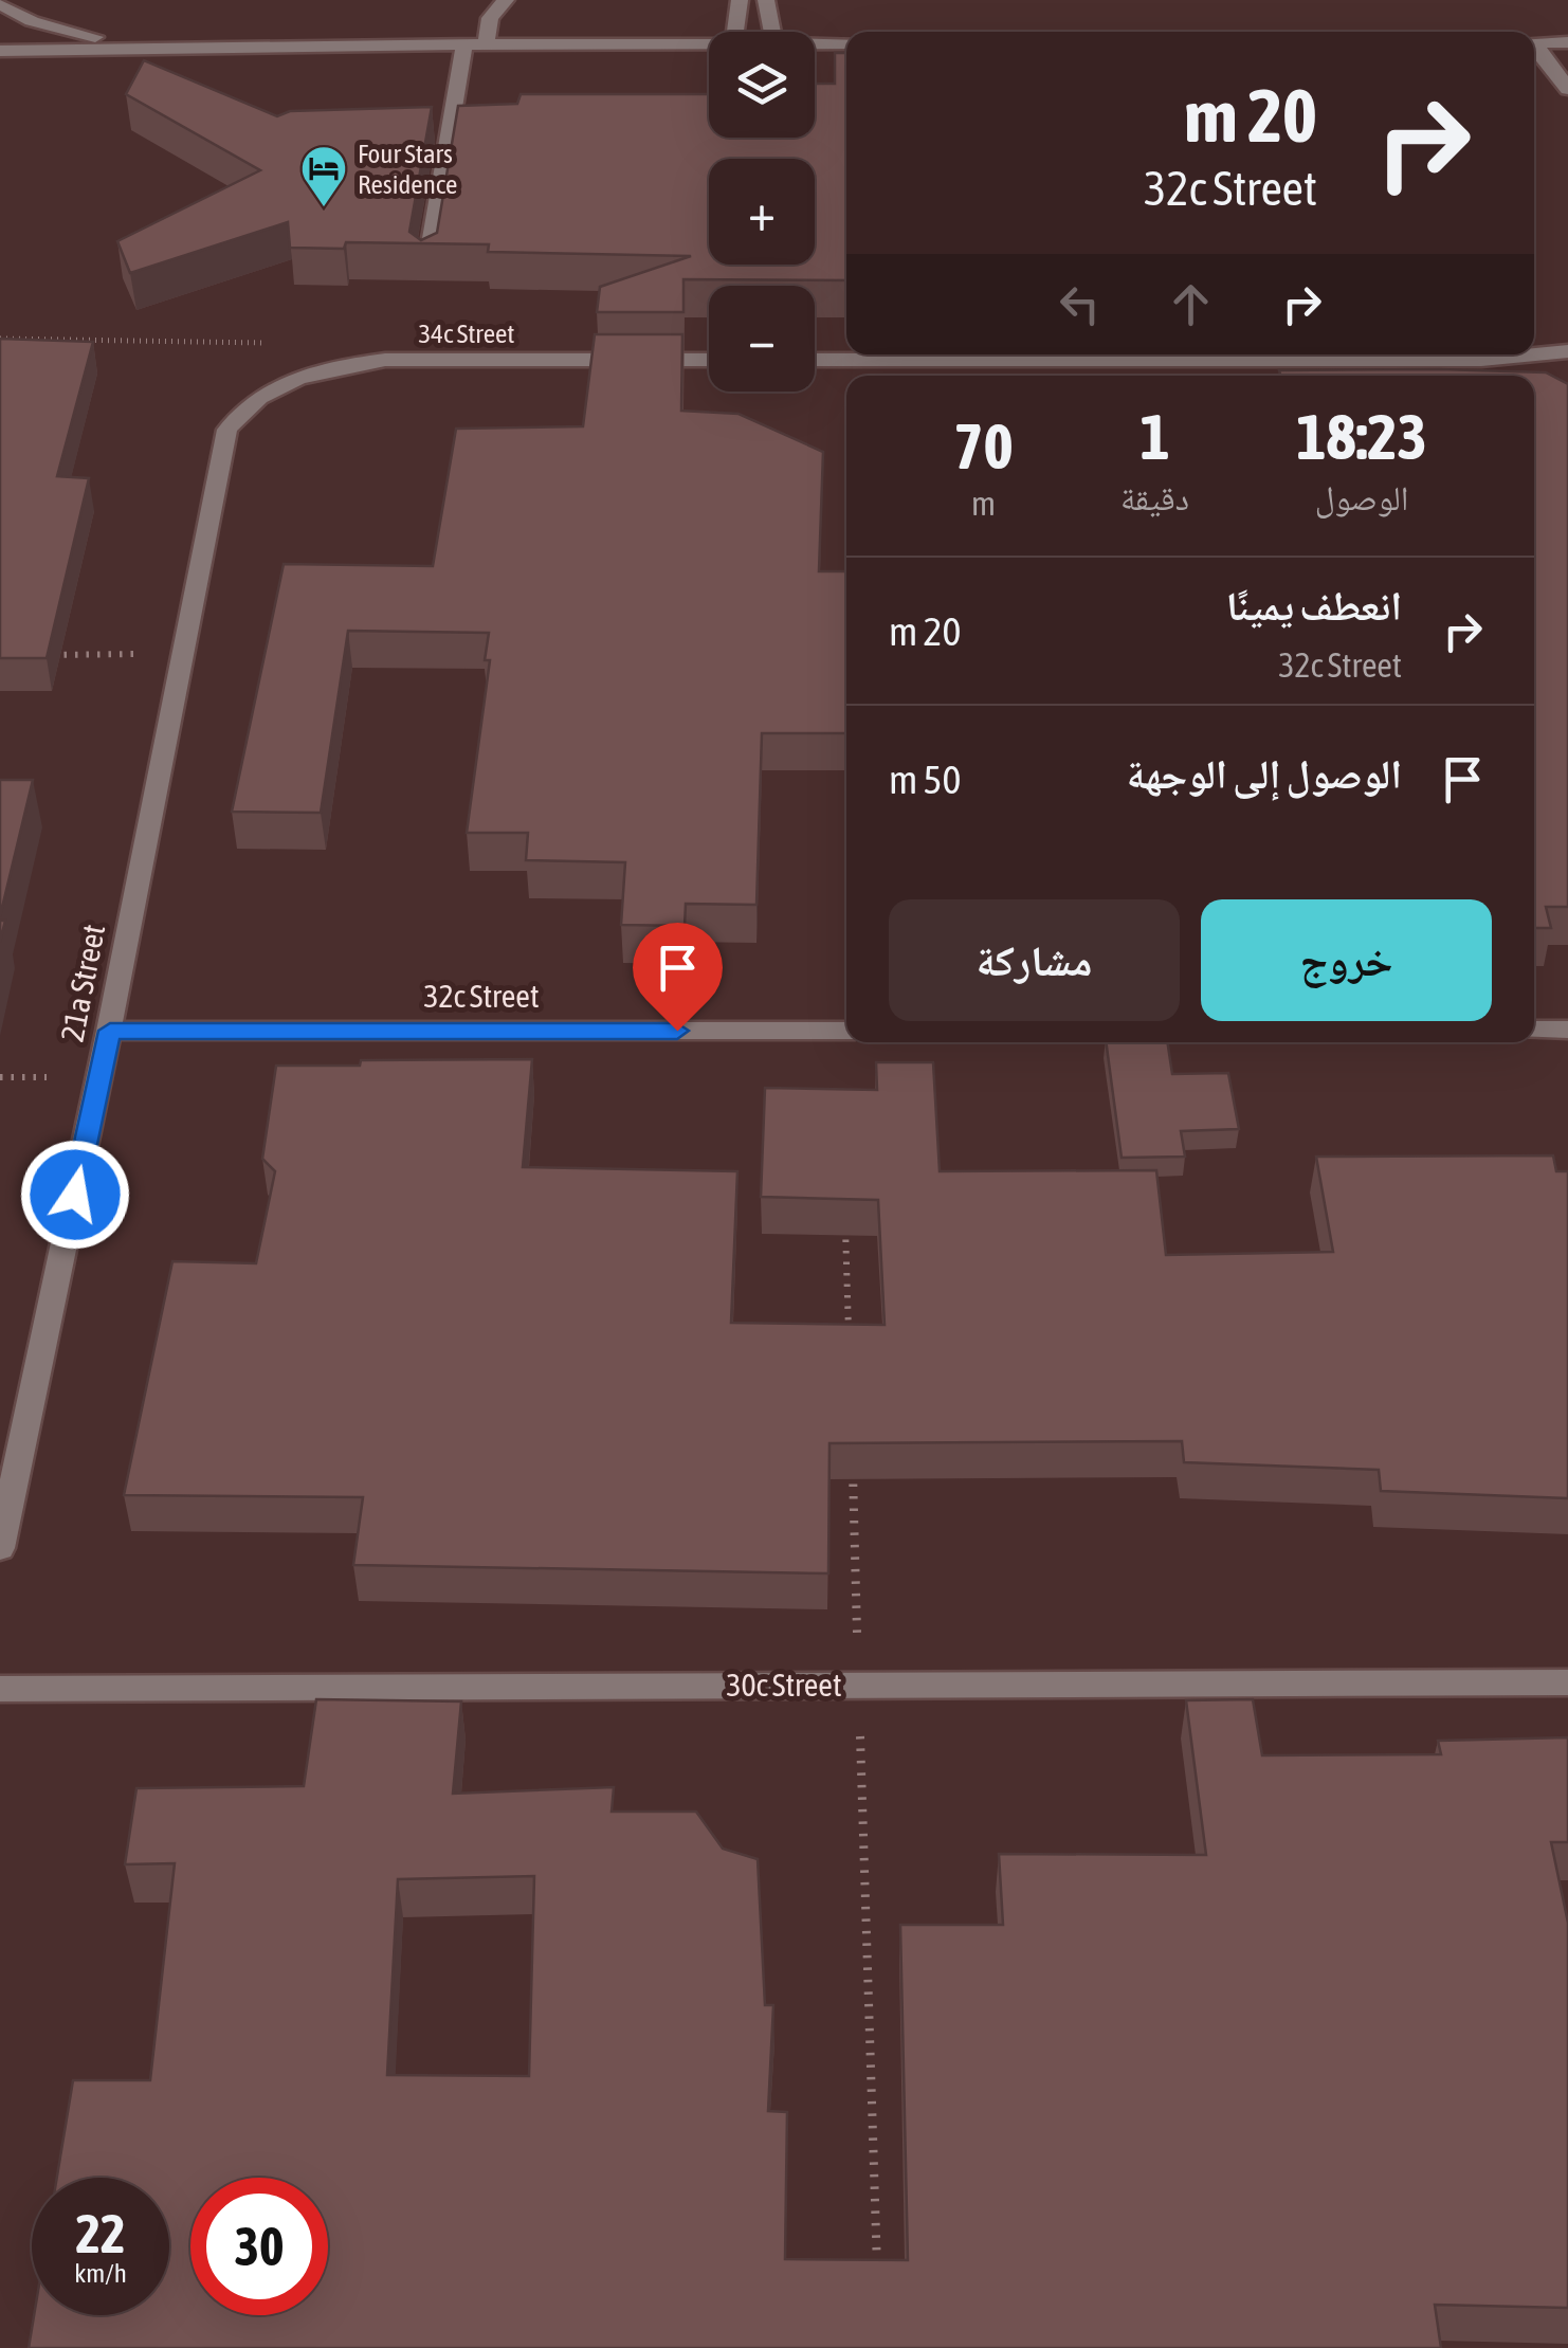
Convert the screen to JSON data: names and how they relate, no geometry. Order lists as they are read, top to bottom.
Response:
{
  "streets": {
    "street": [
      "34c Street",
      "21a Street",
      "32c Street",
      "30c Street"
    ]
  },
  "crossings": [
    ["34c Street", "21a Street"],
    ["21a Street", "32c Street"]
  ],
  "places": {
    "hotel": ["Four Stars Residence"]
  },
  "page": {
    "map_buttons": ["+", "−"],
    "turn": ["20 m", "32c Street"],
    "eta": [
      "18:23",
      "الوصول",
      "1",
      "دقيقة",
      "70",
      "m"
    ],
    "list": [
      {
        "name": "انعطف يمينًا",
        "note": "32c Street",
        "value": "20 m"
      },
      {
        "name": "الوصول إلى الوجهة",
        "value": "50 m"
      }
    ],
    "buttons": ["خروج", "مشاركة"],
    "speed": "22 km/h",
    "limit": "30"
  }
}
